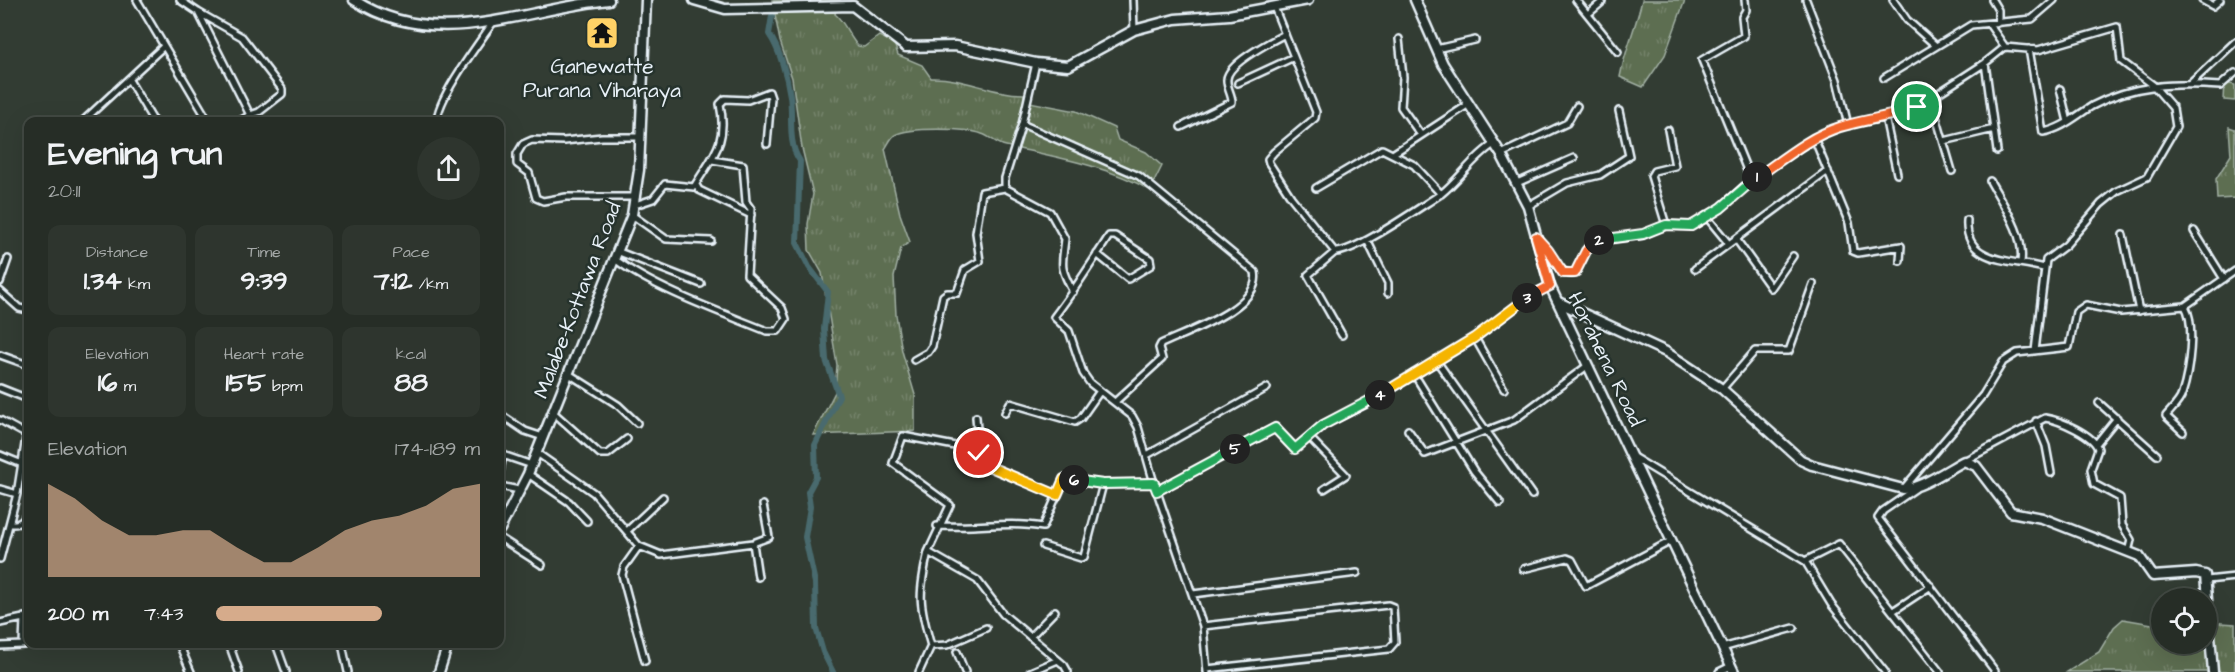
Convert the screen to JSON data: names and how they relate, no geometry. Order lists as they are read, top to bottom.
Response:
{
  "streets": {
    "street": ["Malabe-Kottawa Road", "Horahena Road"]
  },
  "places": {
    "temple": ["Ganewatte Purana Viharaya"]
  },
  "page": {
    "heading": ["Evening run", "20:11"],
    "pins": [
      "1",
      "2",
      "3",
      "4",
      "5",
      "6"
    ],
    "stats": [
      ["Distance", "1.34 km"],
      ["Time", "9:39"],
      ["Pace", "7:12 /km"],
      ["Elevation", "16 m"],
      ["Heart rate", "155 bpm"],
      ["kcal", "88"]
    ],
    "chart": ["Elevation", "174–189 m"],
    "list": [
      {
        "name": "200 m",
        "note": "7:43"
      }
    ]
  }
}
